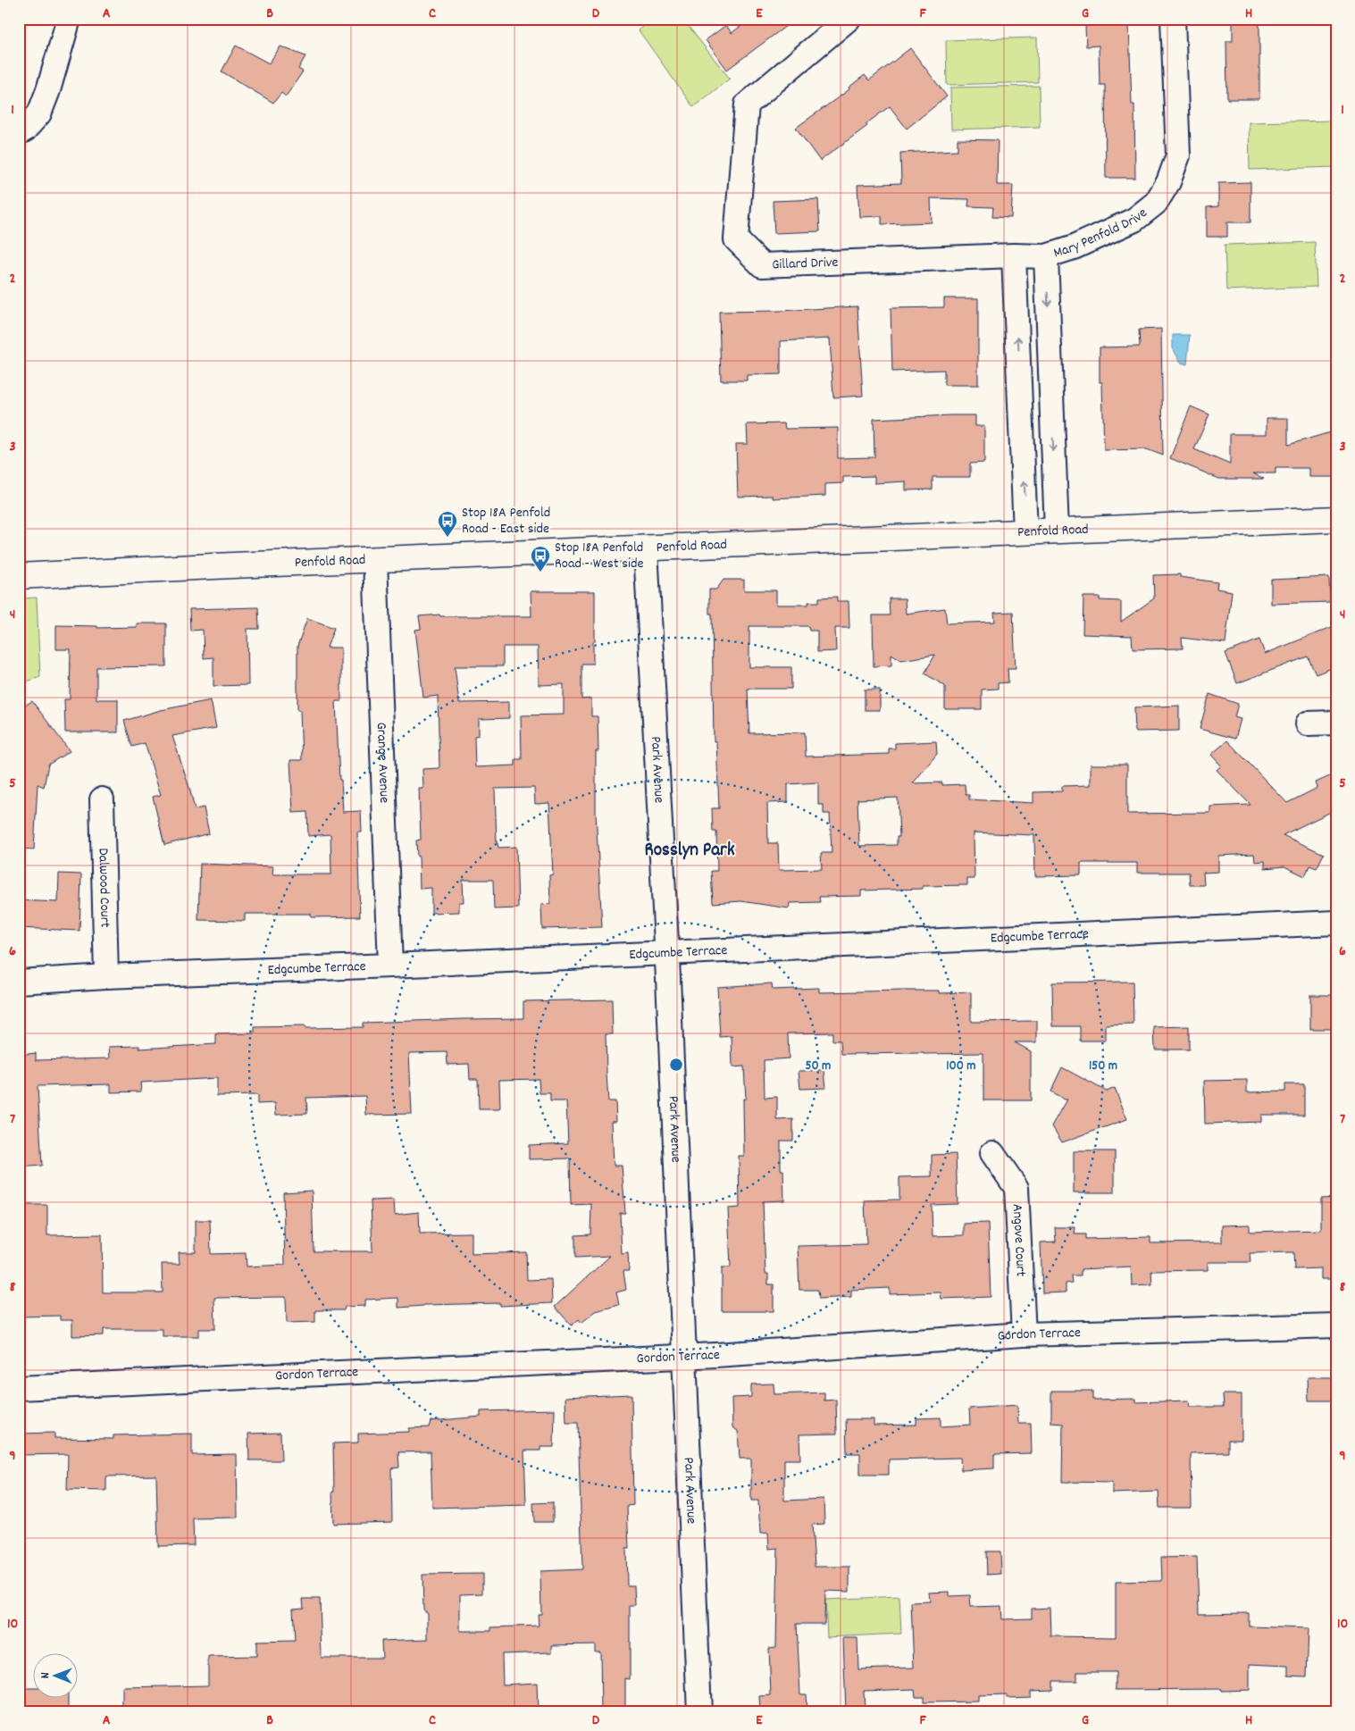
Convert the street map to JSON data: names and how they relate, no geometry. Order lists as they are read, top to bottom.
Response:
{
  "streets": {
    "main road": ["Penfold Road"],
    "street": [
      "Mary Penfold Drive",
      "Gillard Drive",
      "Grange Avenue",
      "Park Avenue",
      "Dalwood Court",
      "Edgcumbe Terrace",
      "Angove Court",
      "Gordon Terrace"
    ]
  },
  "crossings": [
    ["Mary Penfold Drive", "Gillard Drive"],
    ["Mary Penfold Drive", "Penfold Road"],
    ["Penfold Road", "Grange Avenue"],
    ["Penfold Road", "Park Avenue"],
    ["Grange Avenue", "Edgcumbe Terrace"],
    ["Park Avenue", "Edgcumbe Terrace"],
    ["Park Avenue", "Gordon Terrace"],
    ["Dalwood Court", "Edgcumbe Terrace"],
    ["Angove Court", "Gordon Terrace"]
  ],
  "districts": ["Rosslyn Park"],
  "places": {
    "bus stop": ["Stop 18A Penfold Road - East side", "Stop 18A Penfold Road - West side"]
  },
  "north": "left",
  "grid": {
    "columns": [
      "A",
      "B",
      "C",
      "D",
      "E",
      "F",
      "G",
      "H"
    ],
    "rows": [
      "1",
      "2",
      "3",
      "4",
      "5",
      "6",
      "7",
      "8",
      "9",
      "10"
    ]
  },
  "rings": ["50 m", "100 m", "150 m"]
}
